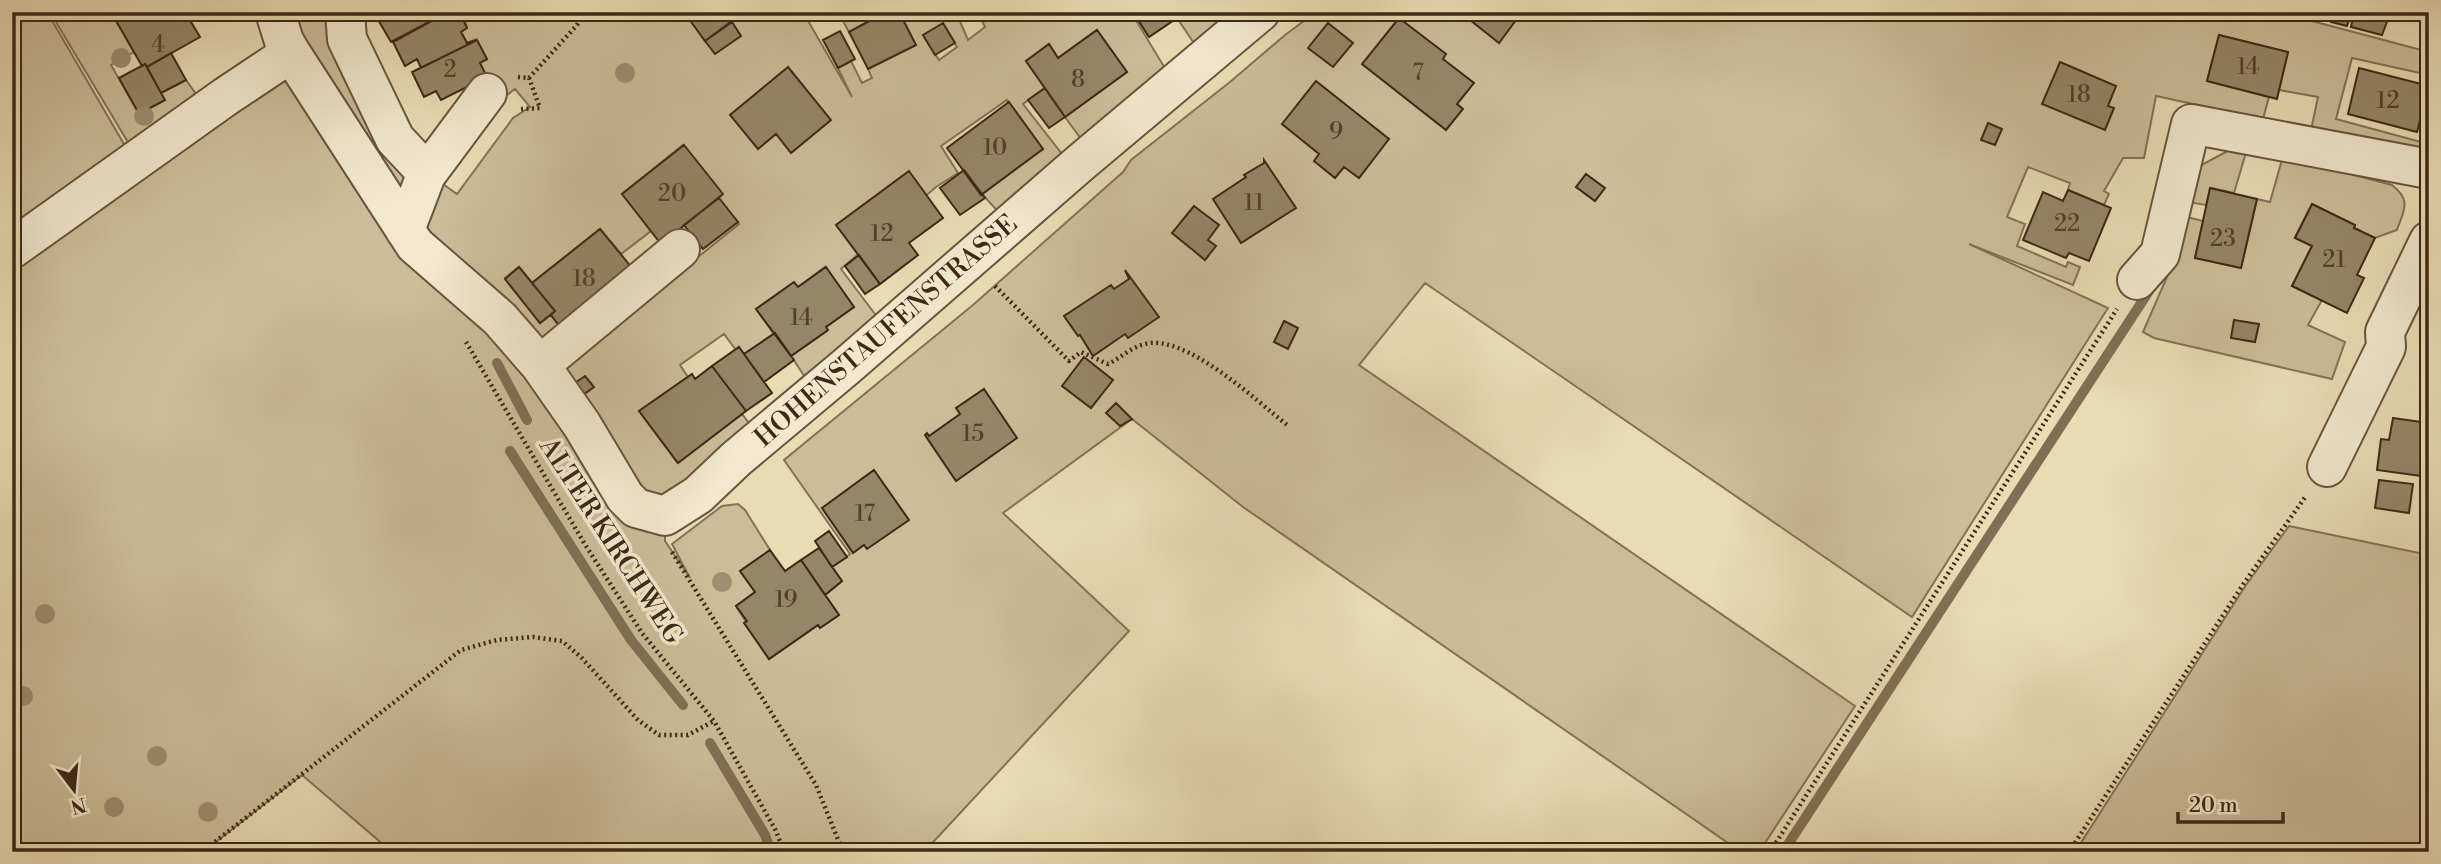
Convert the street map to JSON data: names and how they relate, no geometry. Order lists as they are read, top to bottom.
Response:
{
  "streets": {
    "street": ["HOHENSTAUFENSTRASSE"],
    "path": ["ALTER KIRCHWEG"]
  },
  "house_numbers": [
    "4",
    "14",
    "2",
    "7",
    "8",
    "18",
    "12",
    "9",
    "10",
    "20",
    "11",
    "22",
    "12",
    "23",
    "21",
    "18",
    "14",
    "15",
    "17",
    "19"
  ],
  "scale_bar": "20 m",
  "north": "bottom"
}
